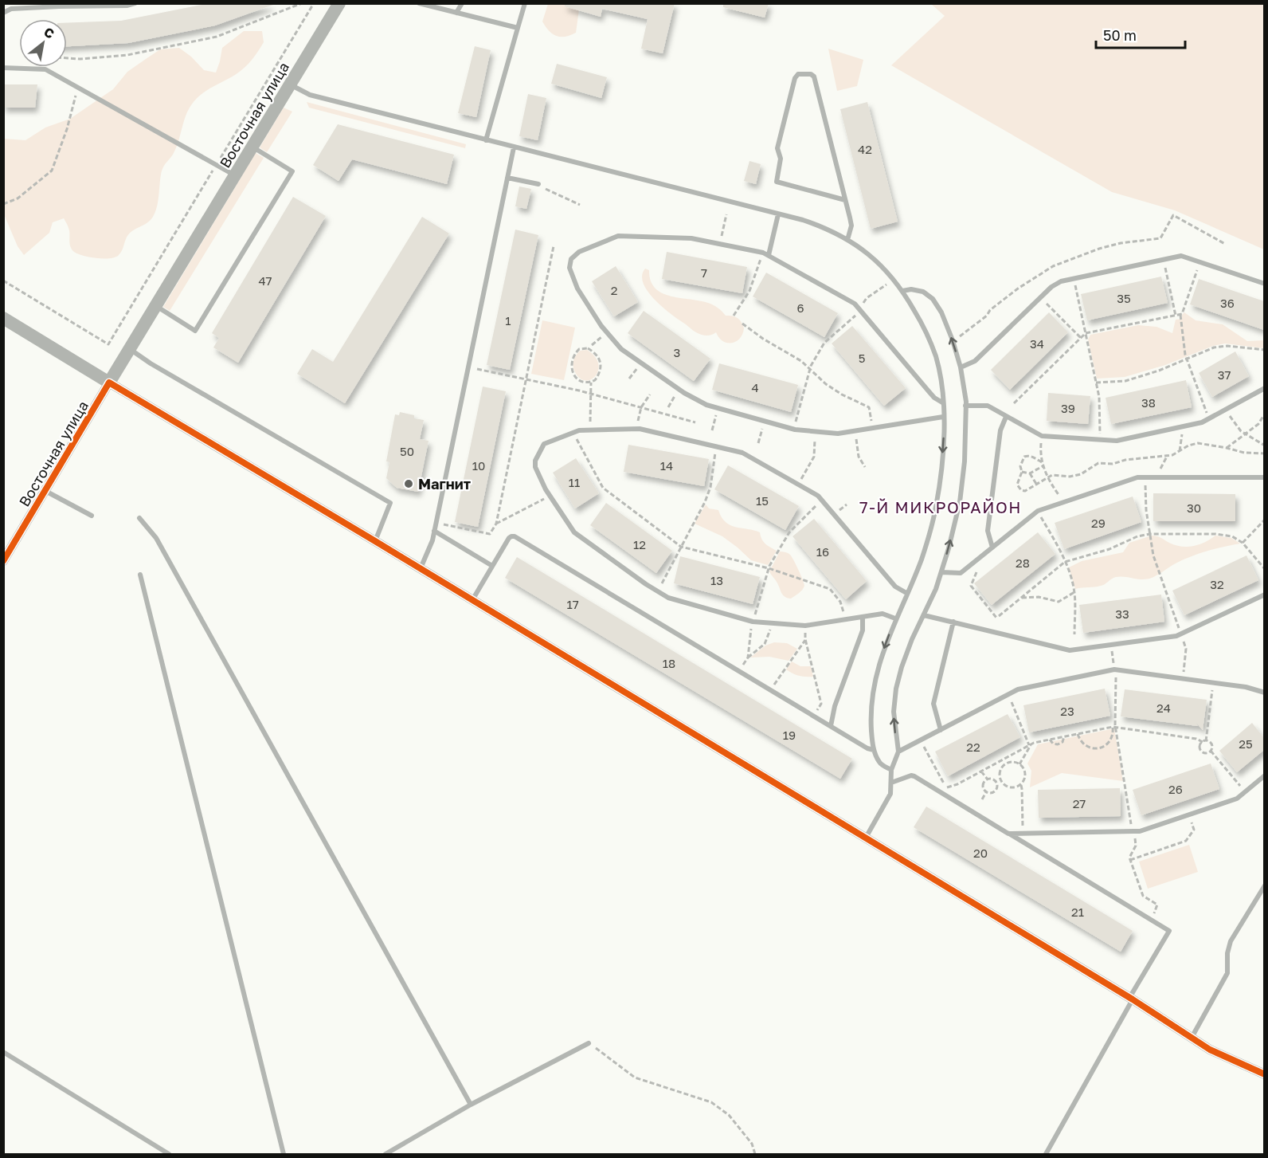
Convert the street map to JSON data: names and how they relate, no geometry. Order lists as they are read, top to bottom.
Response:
{
  "streets": {
    "main road": ["Восточная улица"]
  },
  "districts": ["7-Й МИКРОРАЙОН"],
  "places": ["Магнит"],
  "house_numbers": [
    "42",
    "7",
    "47",
    "2",
    "35",
    "36",
    "6",
    "1",
    "34",
    "3",
    "5",
    "37",
    "4",
    "38",
    "39",
    "50",
    "10",
    "14",
    "11",
    "15",
    "30",
    "29",
    "12",
    "16",
    "28",
    "13",
    "32",
    "17",
    "33",
    "18",
    "24",
    "23",
    "19",
    "25",
    "22",
    "26",
    "27",
    "20",
    "21"
  ],
  "scale_bar": "50 m",
  "north": "top right"
}
